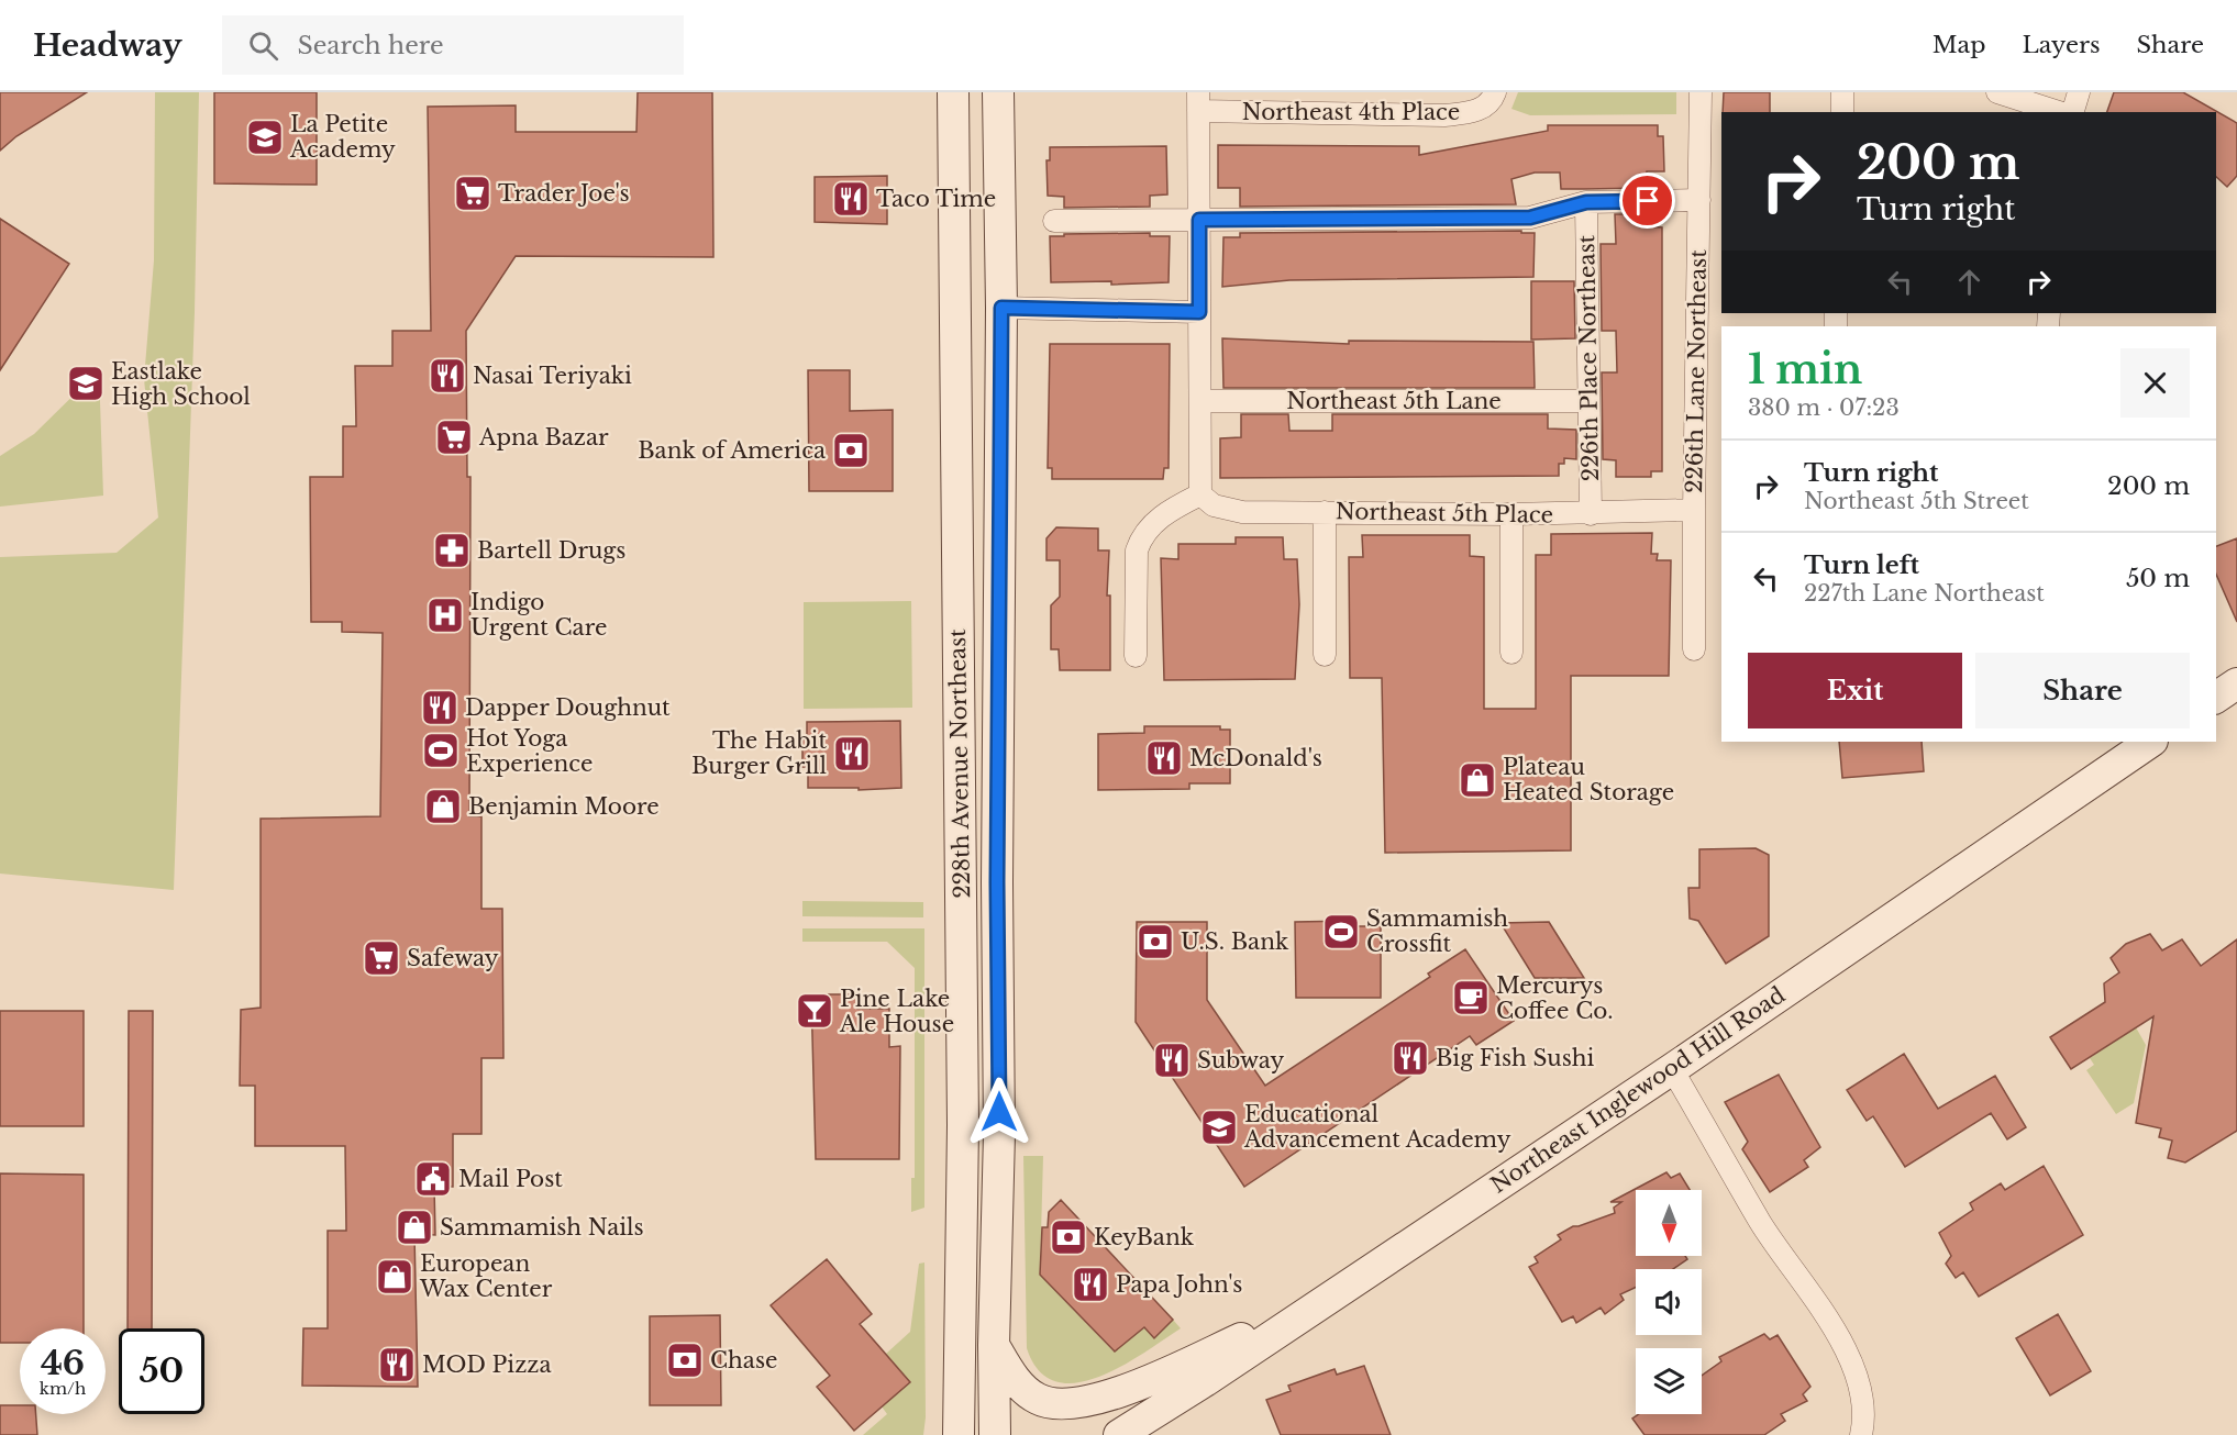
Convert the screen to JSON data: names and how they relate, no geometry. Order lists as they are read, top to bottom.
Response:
{
  "streets": {
    "main road": ["228th Avenue Northeast", "Northeast Inglewood Hill Road"],
    "street": [
      "Northeast 4th Place",
      "226th Place Northeast",
      "226th Lane Northeast",
      "Northeast 5th Lane",
      "Northeast 5th Place"
    ]
  },
  "crossings": [
    ["226th Place Northeast", "Northeast 5th Lane"],
    ["226th Place Northeast", "Northeast 5th Place"],
    ["226th Lane Northeast", "Northeast 5th Place"]
  ],
  "places": {
    "school or university": ["La Petite Academy", "Eastlake High School", "Educational Advancement Academy"],
    "supermarket": ["Trader Joe's", "Apna Bazar", "Safeway"],
    "restaurant": [
      "Taco Time",
      "Nasai Teriyaki",
      "Dapper Doughnut",
      "The Habit Burger Grill",
      "McDonald's",
      "Big Fish Sushi",
      "Subway",
      "Papa John's",
      "MOD Pizza"
    ],
    "bank": [
      "Bank of America",
      "U.S. Bank",
      "KeyBank",
      "Chase"
    ],
    "pharmacy": ["Bartell Drugs"],
    "hospital": ["Indigo Urgent Care"],
    "sports": ["Hot Yoga Experience", "Sammamish Crossfit"],
    "shop": [
      "Plateau Heated Storage",
      "Benjamin Moore",
      "Sammamish Nails",
      "European Wax Center"
    ],
    "cafe": ["Mercurys Coffee Co."],
    "bar": ["Pine Lake Ale House"],
    "public building": ["Mail Post"]
  },
  "north": "bottom",
  "page": {
    "header": "Headway",
    "search": "Search here",
    "nav": ["Map", "Layers", "Share"],
    "turn": ["200 m", "Turn right"],
    "heading": ["1 min", "380 m · 07:23"],
    "list": [
      {
        "name": "Turn right",
        "note": "Northeast 5th Street",
        "value": "200 m"
      },
      {
        "name": "Turn left",
        "note": "227th Lane Northeast",
        "value": "50 m"
      }
    ],
    "buttons": ["Exit", "Share"],
    "speed": "46 km/h",
    "limit": "50"
  }
}
